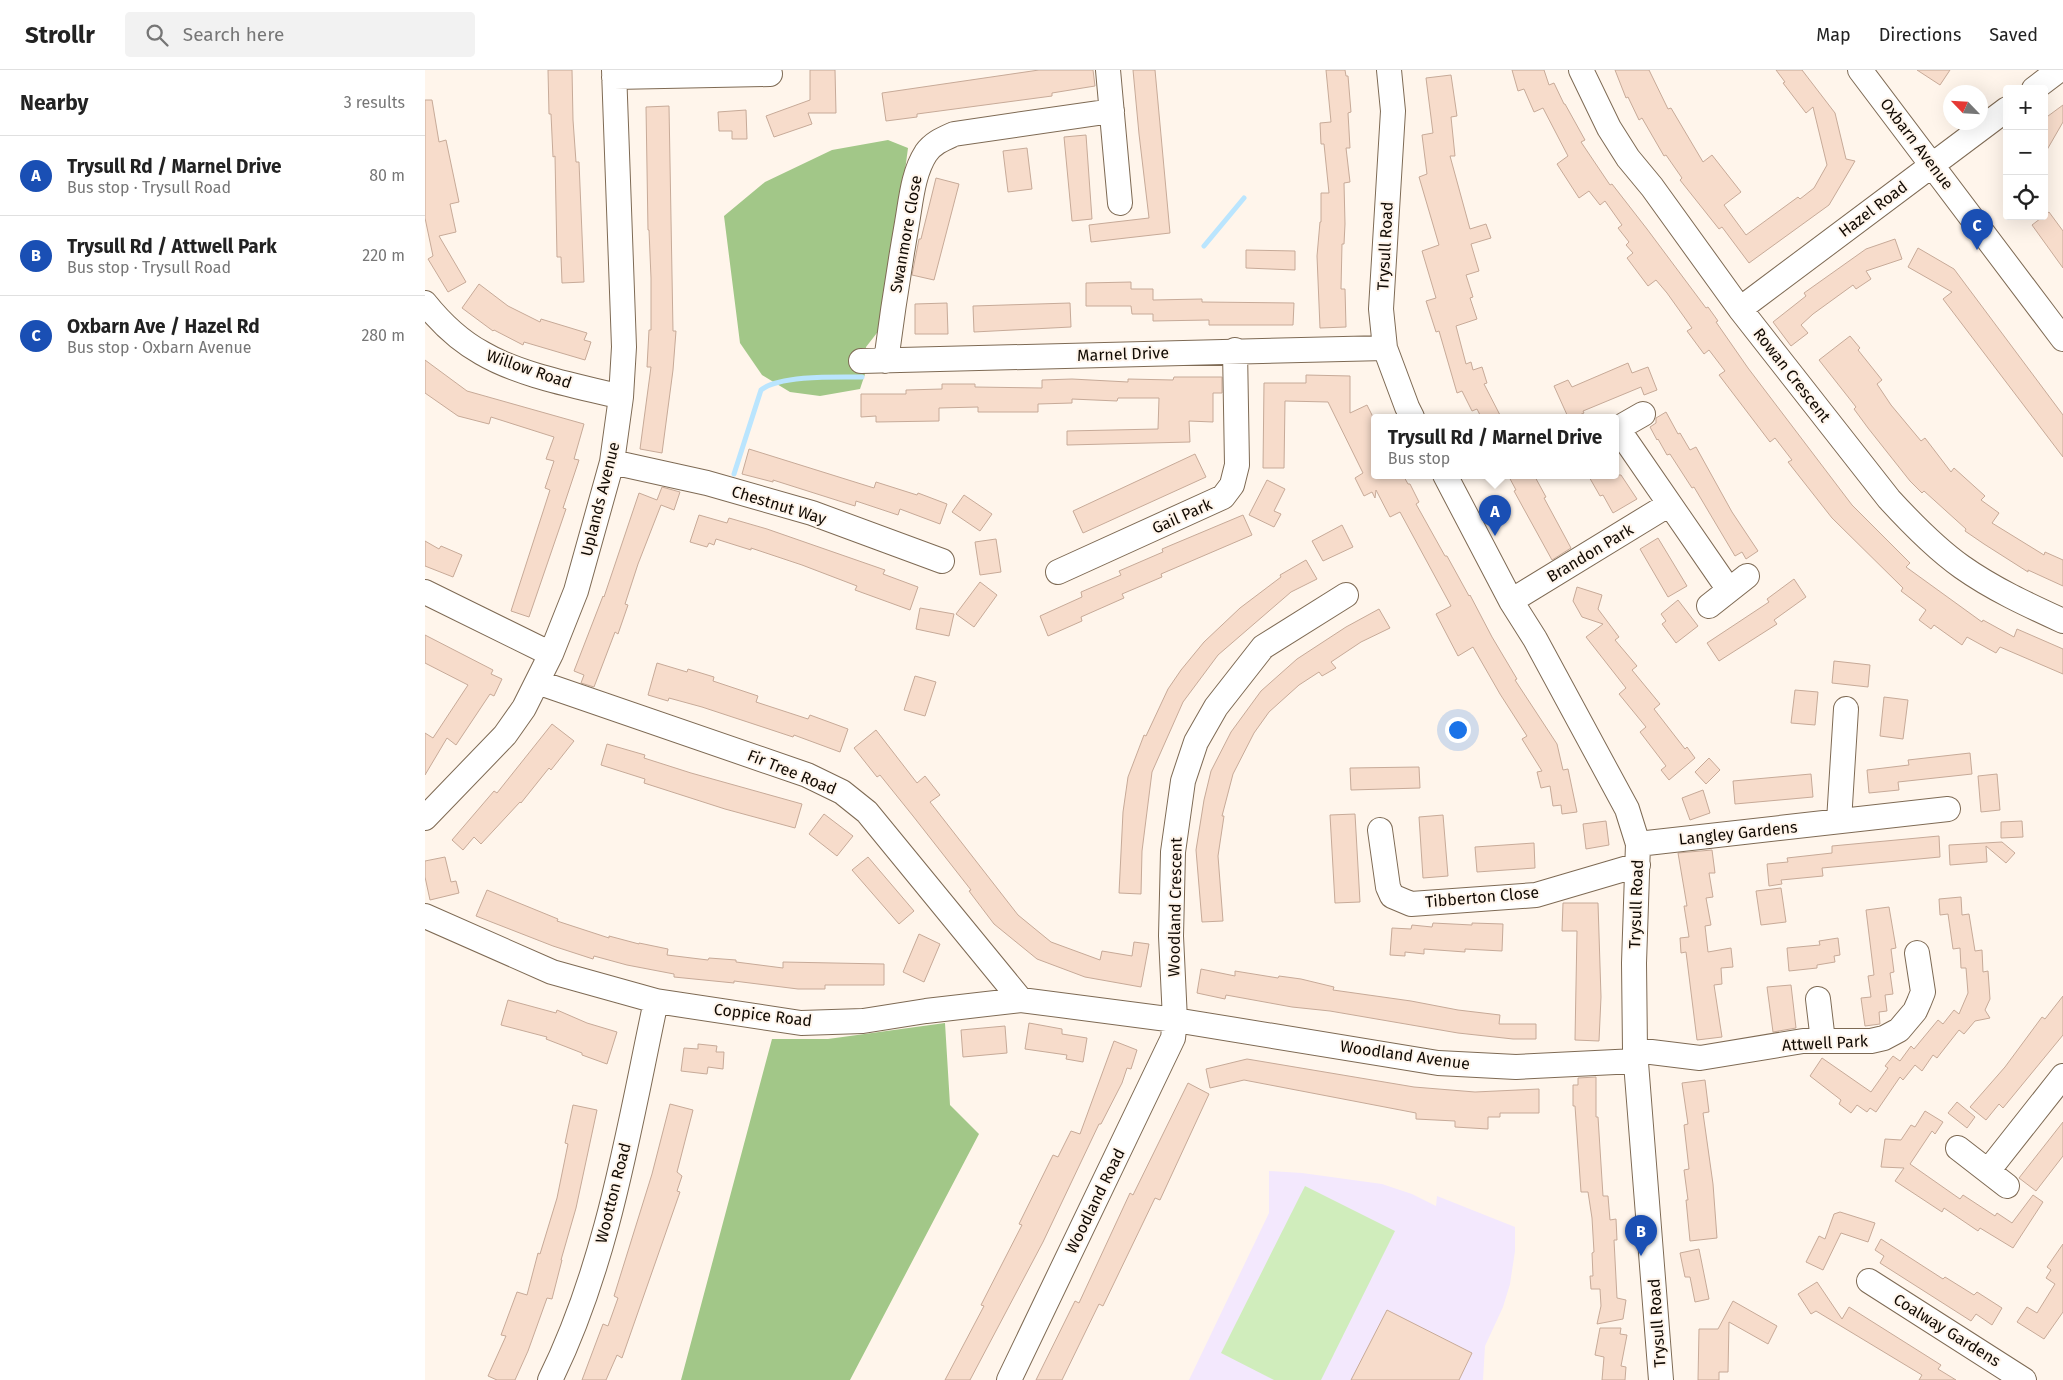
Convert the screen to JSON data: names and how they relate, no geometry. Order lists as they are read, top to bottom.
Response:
{
  "streets": {
    "street": [
      "Oxbarn Avenue",
      "Hazel Road",
      "Swanmore Close",
      "Trysull Road",
      "Marnel Drive",
      "Willow Road",
      "Rowan Crescent",
      "Uplands Avenue",
      "Chestnut Way",
      "Gail Park",
      "Brandon Park",
      "Fir Tree Road",
      "Langley Gardens",
      "Tibberton Close",
      "Woodland Crescent",
      "Coppice Road",
      "Attwell Park",
      "Woodland Avenue",
      "Wootton Road",
      "Woodland Road",
      "Coalway Gardens"
    ]
  },
  "crossings": [
    ["Oxbarn Avenue", "Hazel Road"],
    ["Hazel Road", "Rowan Crescent"],
    ["Swanmore Close", "Marnel Drive"],
    ["Trysull Road", "Marnel Drive"],
    ["Trysull Road", "Brandon Park"],
    ["Trysull Road", "Langley Gardens"],
    ["Trysull Road", "Tibberton Close"],
    ["Trysull Road", "Attwell Park"],
    ["Trysull Road", "Woodland Avenue"],
    ["Marnel Drive", "Gail Park"],
    ["Willow Road", "Uplands Avenue"],
    ["Uplands Avenue", "Chestnut Way"],
    ["Uplands Avenue", "Fir Tree Road"],
    ["Fir Tree Road", "Coppice Road"],
    ["Langley Gardens", "Tibberton Close"],
    ["Woodland Crescent", "Coppice Road"],
    ["Woodland Crescent", "Woodland Avenue"],
    ["Woodland Crescent", "Woodland Road"],
    ["Coppice Road", "Woodland Avenue"],
    ["Coppice Road", "Wootton Road"],
    ["Coppice Road", "Woodland Road"],
    ["Attwell Park", "Woodland Avenue"],
    ["Woodland Avenue", "Woodland Road"]
  ],
  "north": "top left",
  "page": {
    "header": "Strollr",
    "search": "Search here",
    "nav": ["Map", "Directions", "Saved"],
    "heading": ["Nearby", "3 results"],
    "map_buttons": ["+", "−"],
    "list": [
      {
        "mark": "A",
        "name": "Trysull Rd / Marnel Drive",
        "note": "Bus stop · Trysull Road",
        "value": "80 m"
      },
      {
        "mark": "B",
        "name": "Trysull Rd / Attwell Park",
        "note": "Bus stop · Trysull Road",
        "value": "220 m"
      },
      {
        "mark": "C",
        "name": "Oxbarn Ave / Hazel Rd",
        "note": "Bus stop · Oxbarn Avenue",
        "value": "280 m"
      }
    ],
    "pins": ["C", "A", "B"],
    "popup": ["Trysull Rd / Marnel Drive", "Bus stop"]
  }
}
